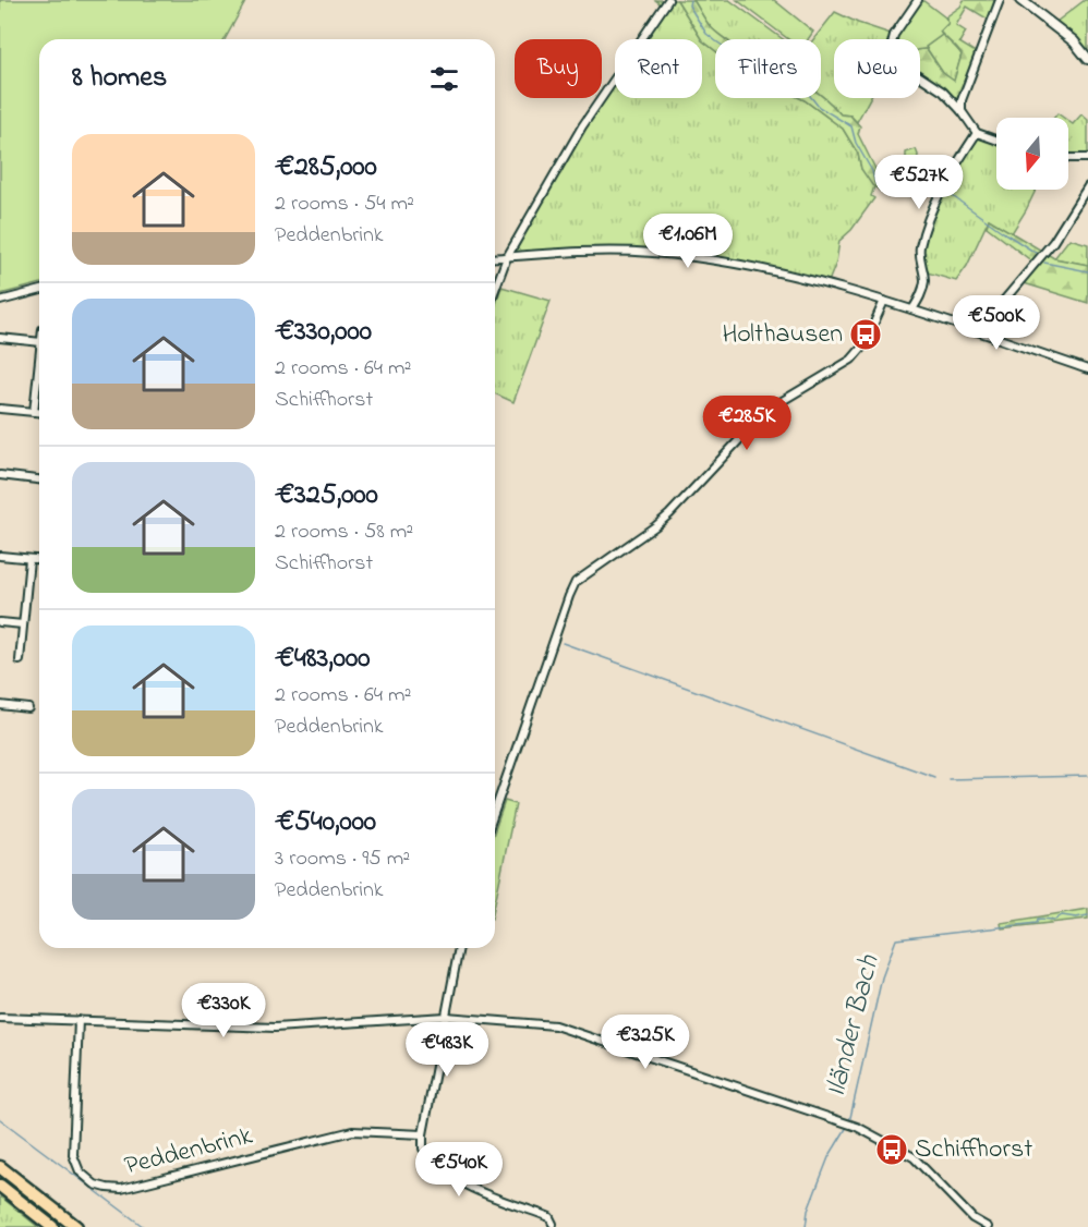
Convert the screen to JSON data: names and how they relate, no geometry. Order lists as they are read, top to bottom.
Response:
{
  "streets": {
    "street": ["Peddenbrink"]
  },
  "water": ["Iländer Bach"],
  "places": {
    "bus stop": ["Holthausen", "Schiffhorst"]
  },
  "north": "bottom",
  "page": {
    "chip": [
      "Buy",
      "Rent",
      "Filters",
      "New"
    ],
    "heading": "8 homes",
    "list": [
      {
        "name": "€285,000",
        "note": "2 rooms · 54 m² · Peddenbrink"
      },
      {
        "name": "€330,000",
        "note": "2 rooms · 64 m² · Schiffhorst"
      },
      {
        "name": "€325,000",
        "note": "2 rooms · 58 m² · Schiffhorst"
      },
      {
        "name": "€483,000",
        "note": "2 rooms · 64 m² · Peddenbrink"
      },
      {
        "name": "€540,000",
        "note": "3 rooms · 95 m² · Peddenbrink"
      }
    ],
    "price": [
      "€527K",
      "€1.06M",
      "€500K",
      "€285K",
      "€330K",
      "€325K",
      "€483K",
      "€540K"
    ]
  }
}
